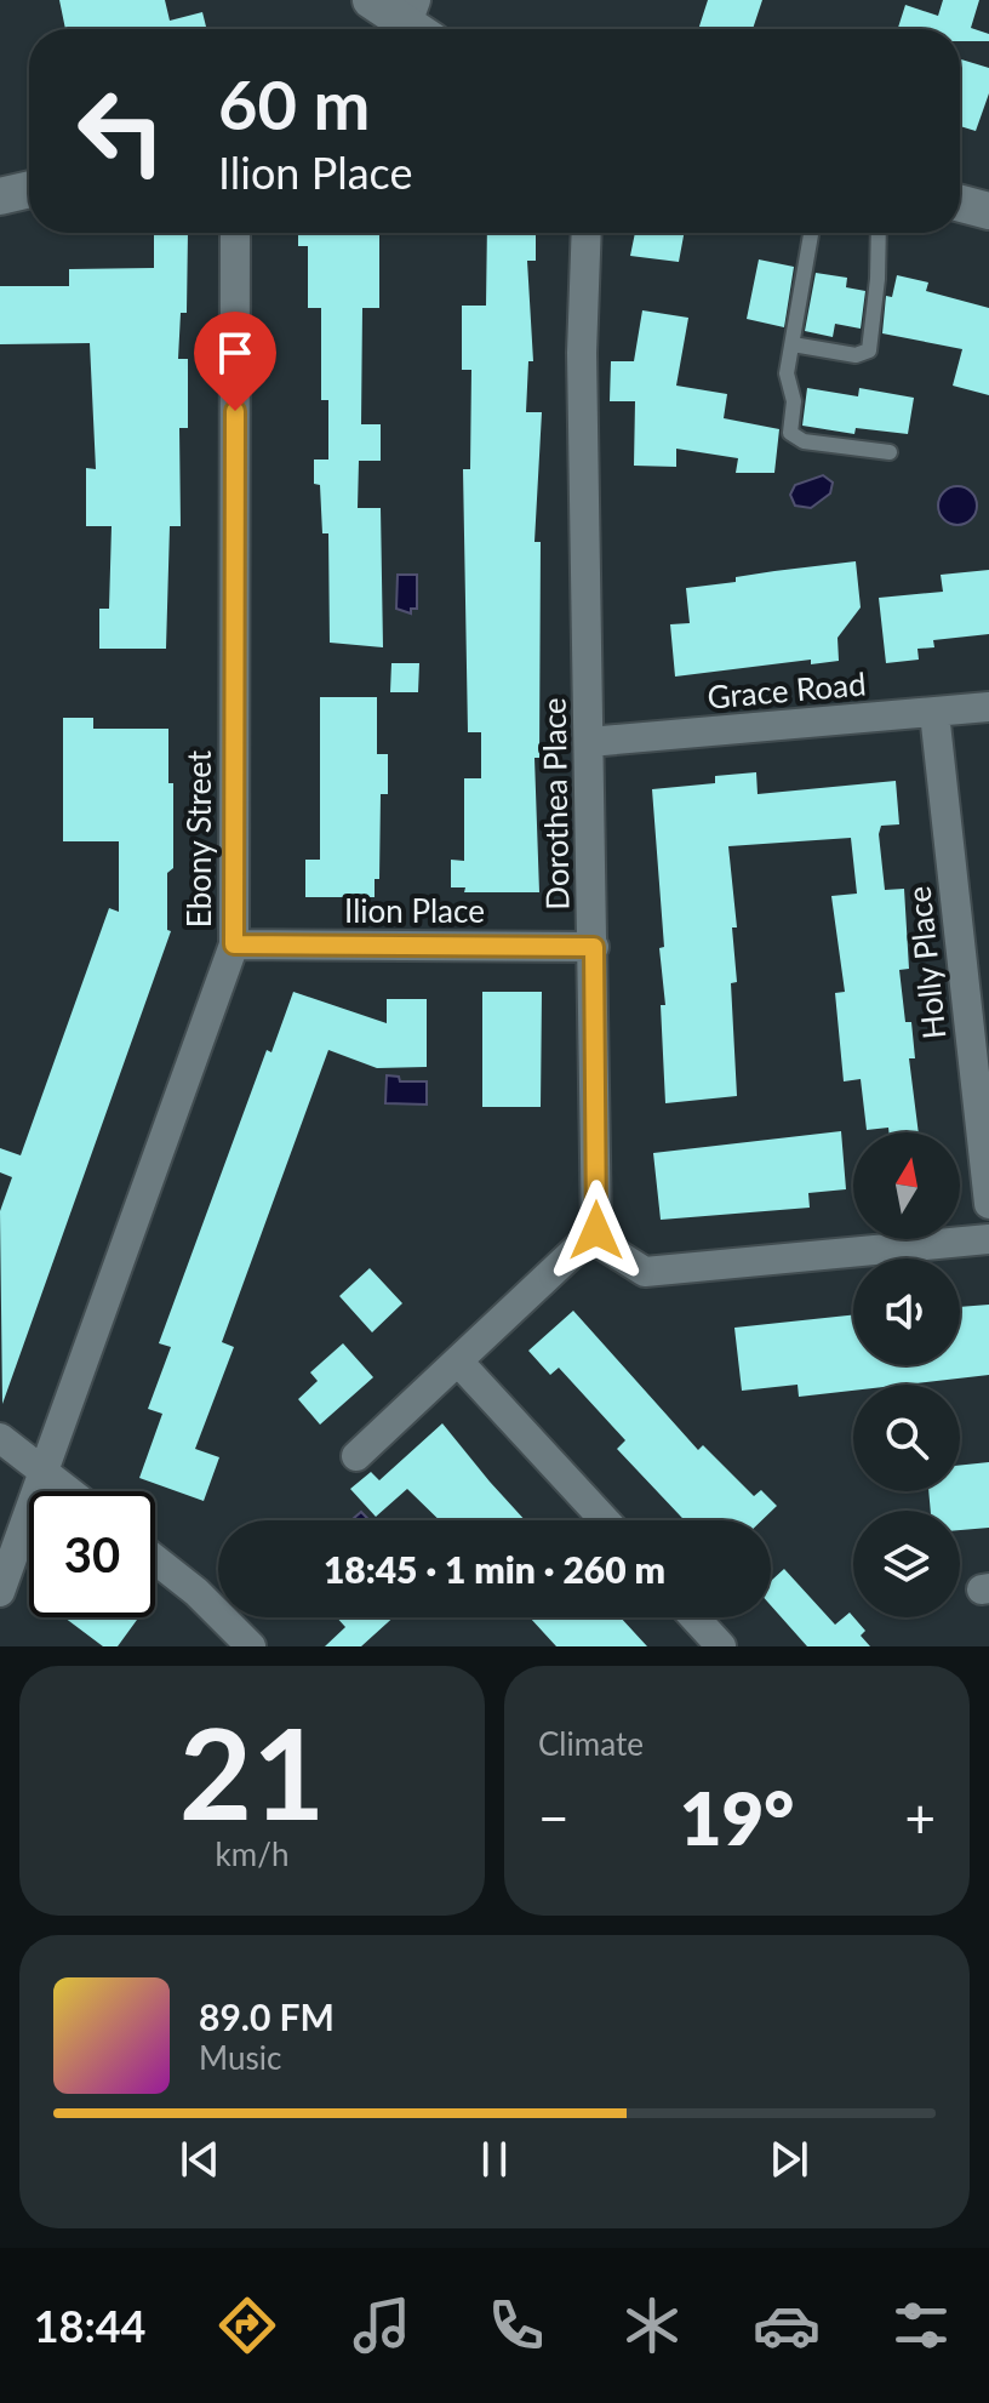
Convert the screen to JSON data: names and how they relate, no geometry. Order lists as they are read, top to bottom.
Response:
{
  "streets": {
    "street": [
      "Grace Road",
      "Dorothea Place",
      "Ebony Street",
      "Ilion Place",
      "Holly Place"
    ]
  },
  "crossings": [
    ["Grace Road", "Dorothea Place"],
    ["Grace Road", "Holly Place"],
    ["Dorothea Place", "Ilion Place"],
    ["Ebony Street", "Ilion Place"]
  ],
  "north": "top",
  "page": {
    "turn": ["60 m", "Ilion Place"],
    "limit": "30",
    "trip": "18:45 · 1 min · 260 m",
    "tile": [
      ["21", "km/h"],
      "Climate"
    ],
    "heat": ["−", "19°", "+"],
    "song": ["89.0 FM", "Music"],
    "tabs": "18:44"
  }
}
